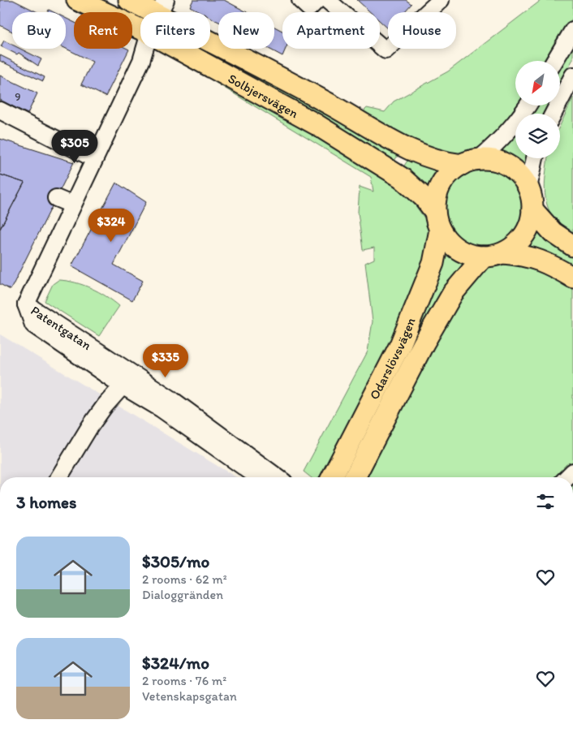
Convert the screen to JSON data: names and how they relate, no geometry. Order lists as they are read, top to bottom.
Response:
{
  "streets": {
    "main road": ["Solbjersvägen", "Odarslövsvägen"],
    "street": ["Patentgatan"]
  },
  "crossings": [
    ["Solbjersvägen", "Odarslövsvägen"]
  ],
  "house_numbers": ["9"],
  "north": "bottom left",
  "page": {
    "chip": [
      "Buy",
      "Rent",
      "Filters",
      "New",
      "Apartment",
      "House"
    ],
    "price": ["$305", "$324", "$335"],
    "heading": "3 homes",
    "list": [
      {
        "name": "$305/mo",
        "note": "2 rooms · 62 m² · Dialoggränden"
      },
      {
        "name": "$324/mo",
        "note": "2 rooms · 76 m² · Vetenskapsgatan"
      }
    ]
  }
}
